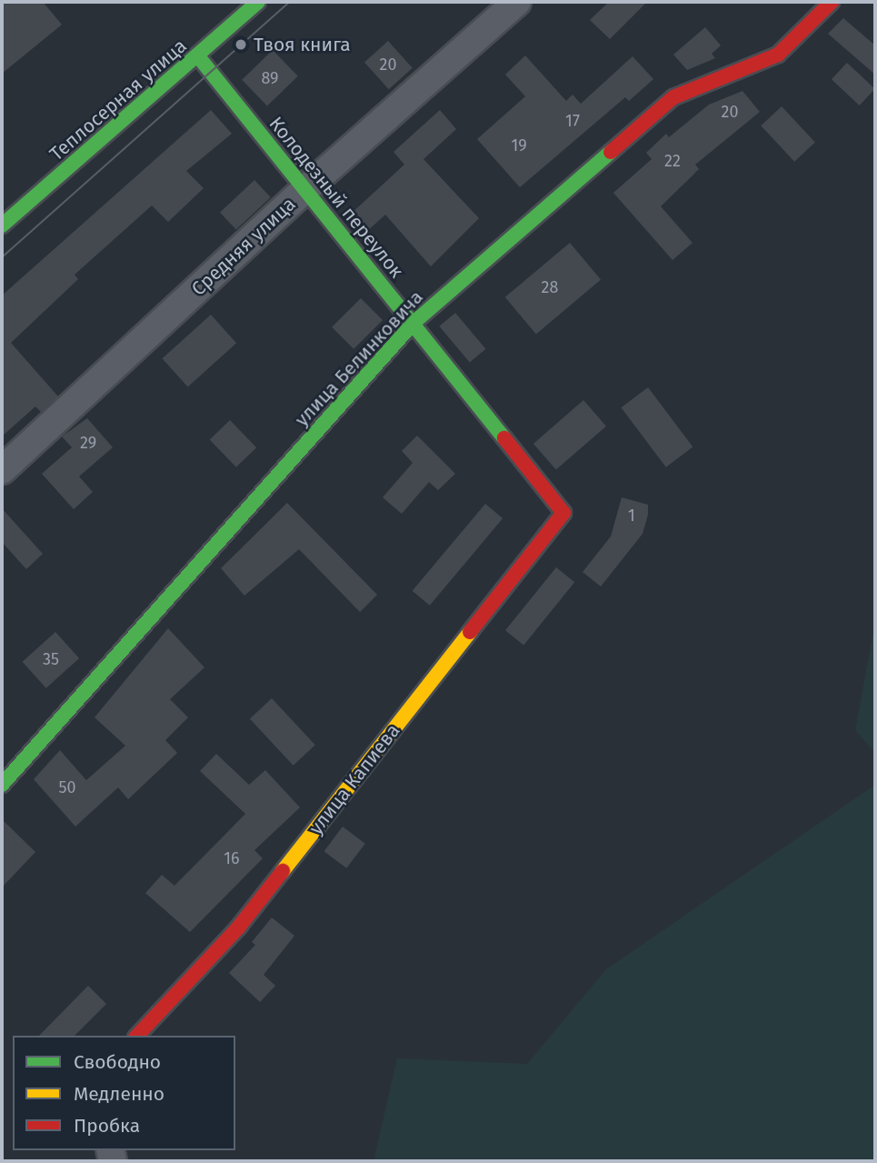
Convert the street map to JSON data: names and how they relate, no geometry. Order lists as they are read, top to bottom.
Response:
{
  "streets": {
    "street": [
      "Теплосерная улица",
      "Колодезный переулок",
      "Средняя улица",
      "улица Белинковича",
      "улица Капиева"
    ]
  },
  "crossings": [
    ["Теплосерная улица", "Колодезный переулок"],
    ["Колодезный переулок", "Средняя улица"],
    ["Колодезный переулок", "улица Белинковича"],
    ["Колодезный переулок", "улица Капиева"]
  ],
  "places": ["Твоя книга"],
  "house_numbers": [
    "20",
    "89",
    "20",
    "17",
    "19",
    "22",
    "28",
    "29",
    "1",
    "35",
    "50",
    "16"
  ],
  "legend": ["Свободно", "Медленно", "Пробка"]
}
